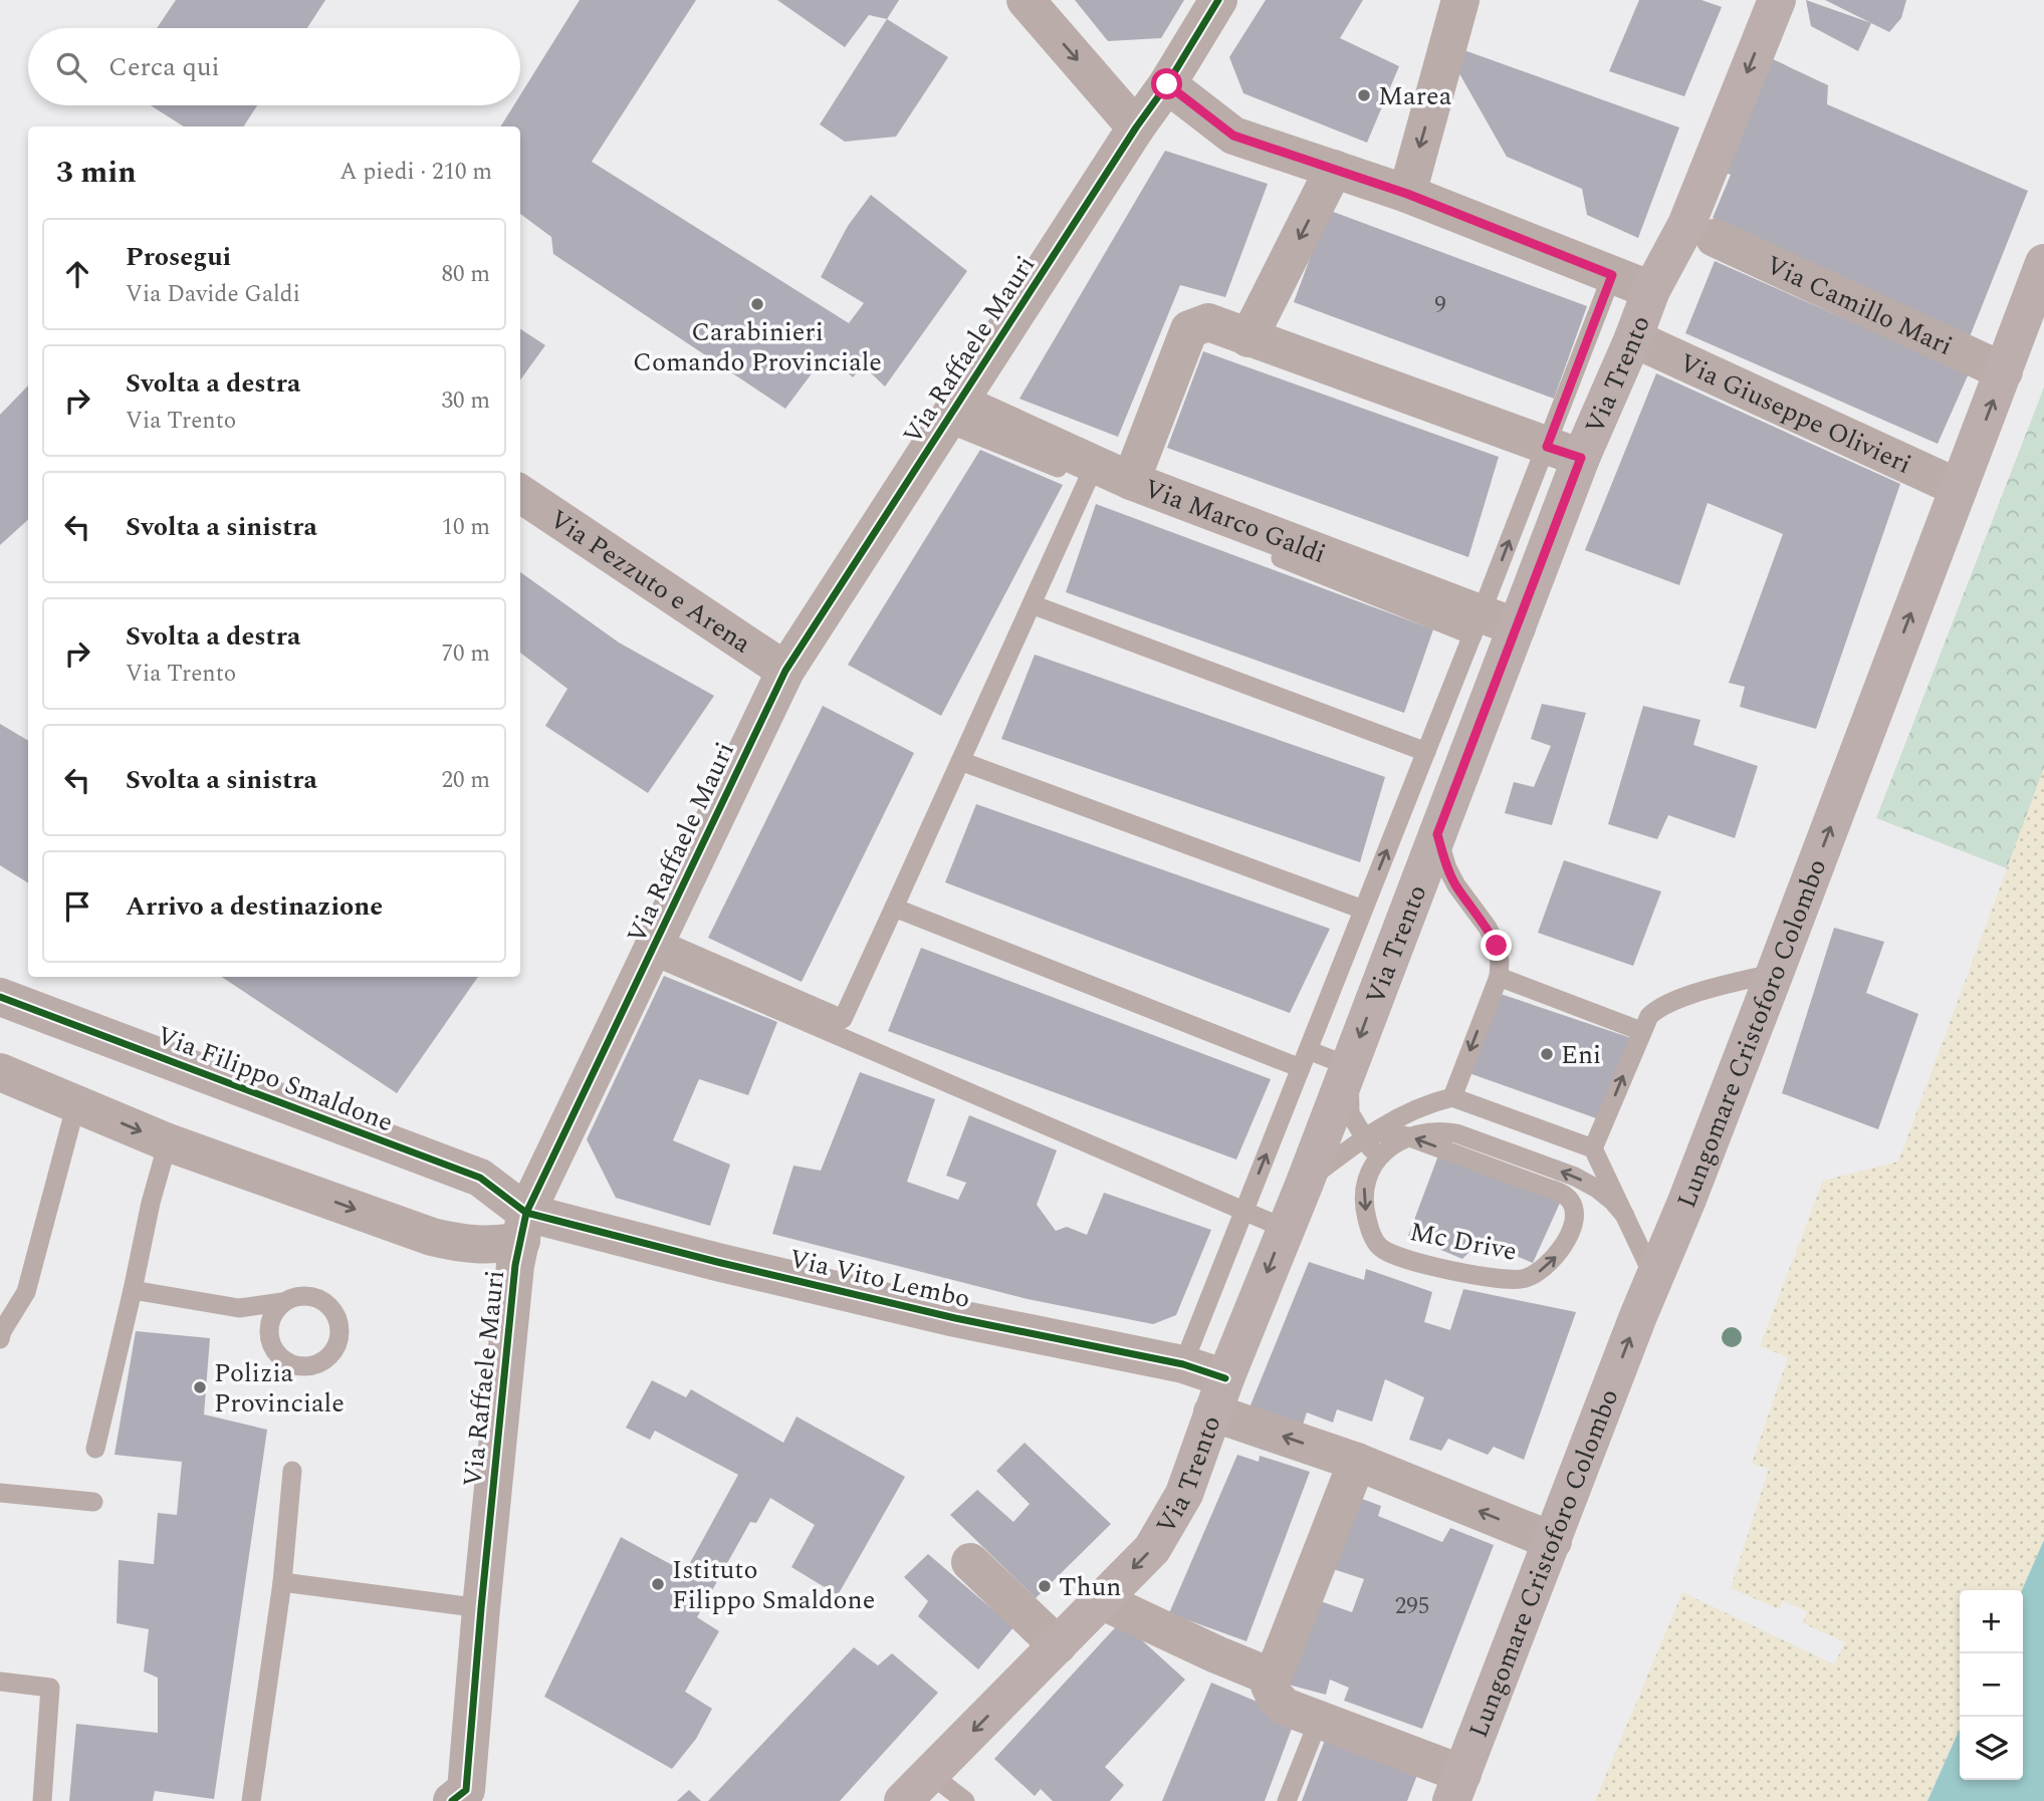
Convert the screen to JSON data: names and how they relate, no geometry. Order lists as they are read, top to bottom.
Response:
{
  "streets": {
    "main road": ["Via Trento", "Lungomare Cristoforo Colombo"],
    "street": [
      "Via Camillo Mari",
      "Via Raffaele Mauri",
      "Via Giuseppe Olivieri",
      "Via Marco Galdi",
      "Via Pezzuto e Arena",
      "Via Filippo Smaldone",
      "Via Vito Lembo"
    ],
    "lane": ["Mc Drive"]
  },
  "crossings": [
    ["Via Camillo Mari", "Lungomare Cristoforo Colombo"],
    ["Via Raffaele Mauri", "Via Marco Galdi"],
    ["Via Raffaele Mauri", "Via Pezzuto e Arena"],
    ["Via Raffaele Mauri", "Via Filippo Smaldone"],
    ["Via Raffaele Mauri", "Via Vito Lembo"],
    ["Via Trento", "Via Giuseppe Olivieri"],
    ["Via Trento", "Via Marco Galdi"],
    ["Via Trento", "Via Vito Lembo"],
    ["Via Giuseppe Olivieri", "Lungomare Cristoforo Colombo"],
    ["Lungomare Cristoforo Colombo", "Via Vito Lembo"],
    ["Via Filippo Smaldone", "Via Vito Lembo"]
  ],
  "one_way": ["Lungomare Cristoforo Colombo"],
  "places": [
    "Marea",
    "Carabinieri Comando Provinciale",
    "Eni",
    "Polizia Provinciale",
    "Istituto Filippo Smaldone",
    "Thun"
  ],
  "house_numbers": ["9", "295"],
  "page": {
    "search": "Cerca qui",
    "heading": ["3 min", "A piedi · 210 m"],
    "list": [
      ["Prosegui", "Via Davide Galdi", "80 m"],
      ["Svolta a destra", "Via Trento", "30 m"],
      ["Svolta a sinistra", "10 m"],
      ["Svolta a destra", "Via Trento", "70 m"],
      ["Svolta a sinistra", "20 m"],
      "Arrivo a destinazione"
    ],
    "map_buttons": ["+", "−"]
  }
}
